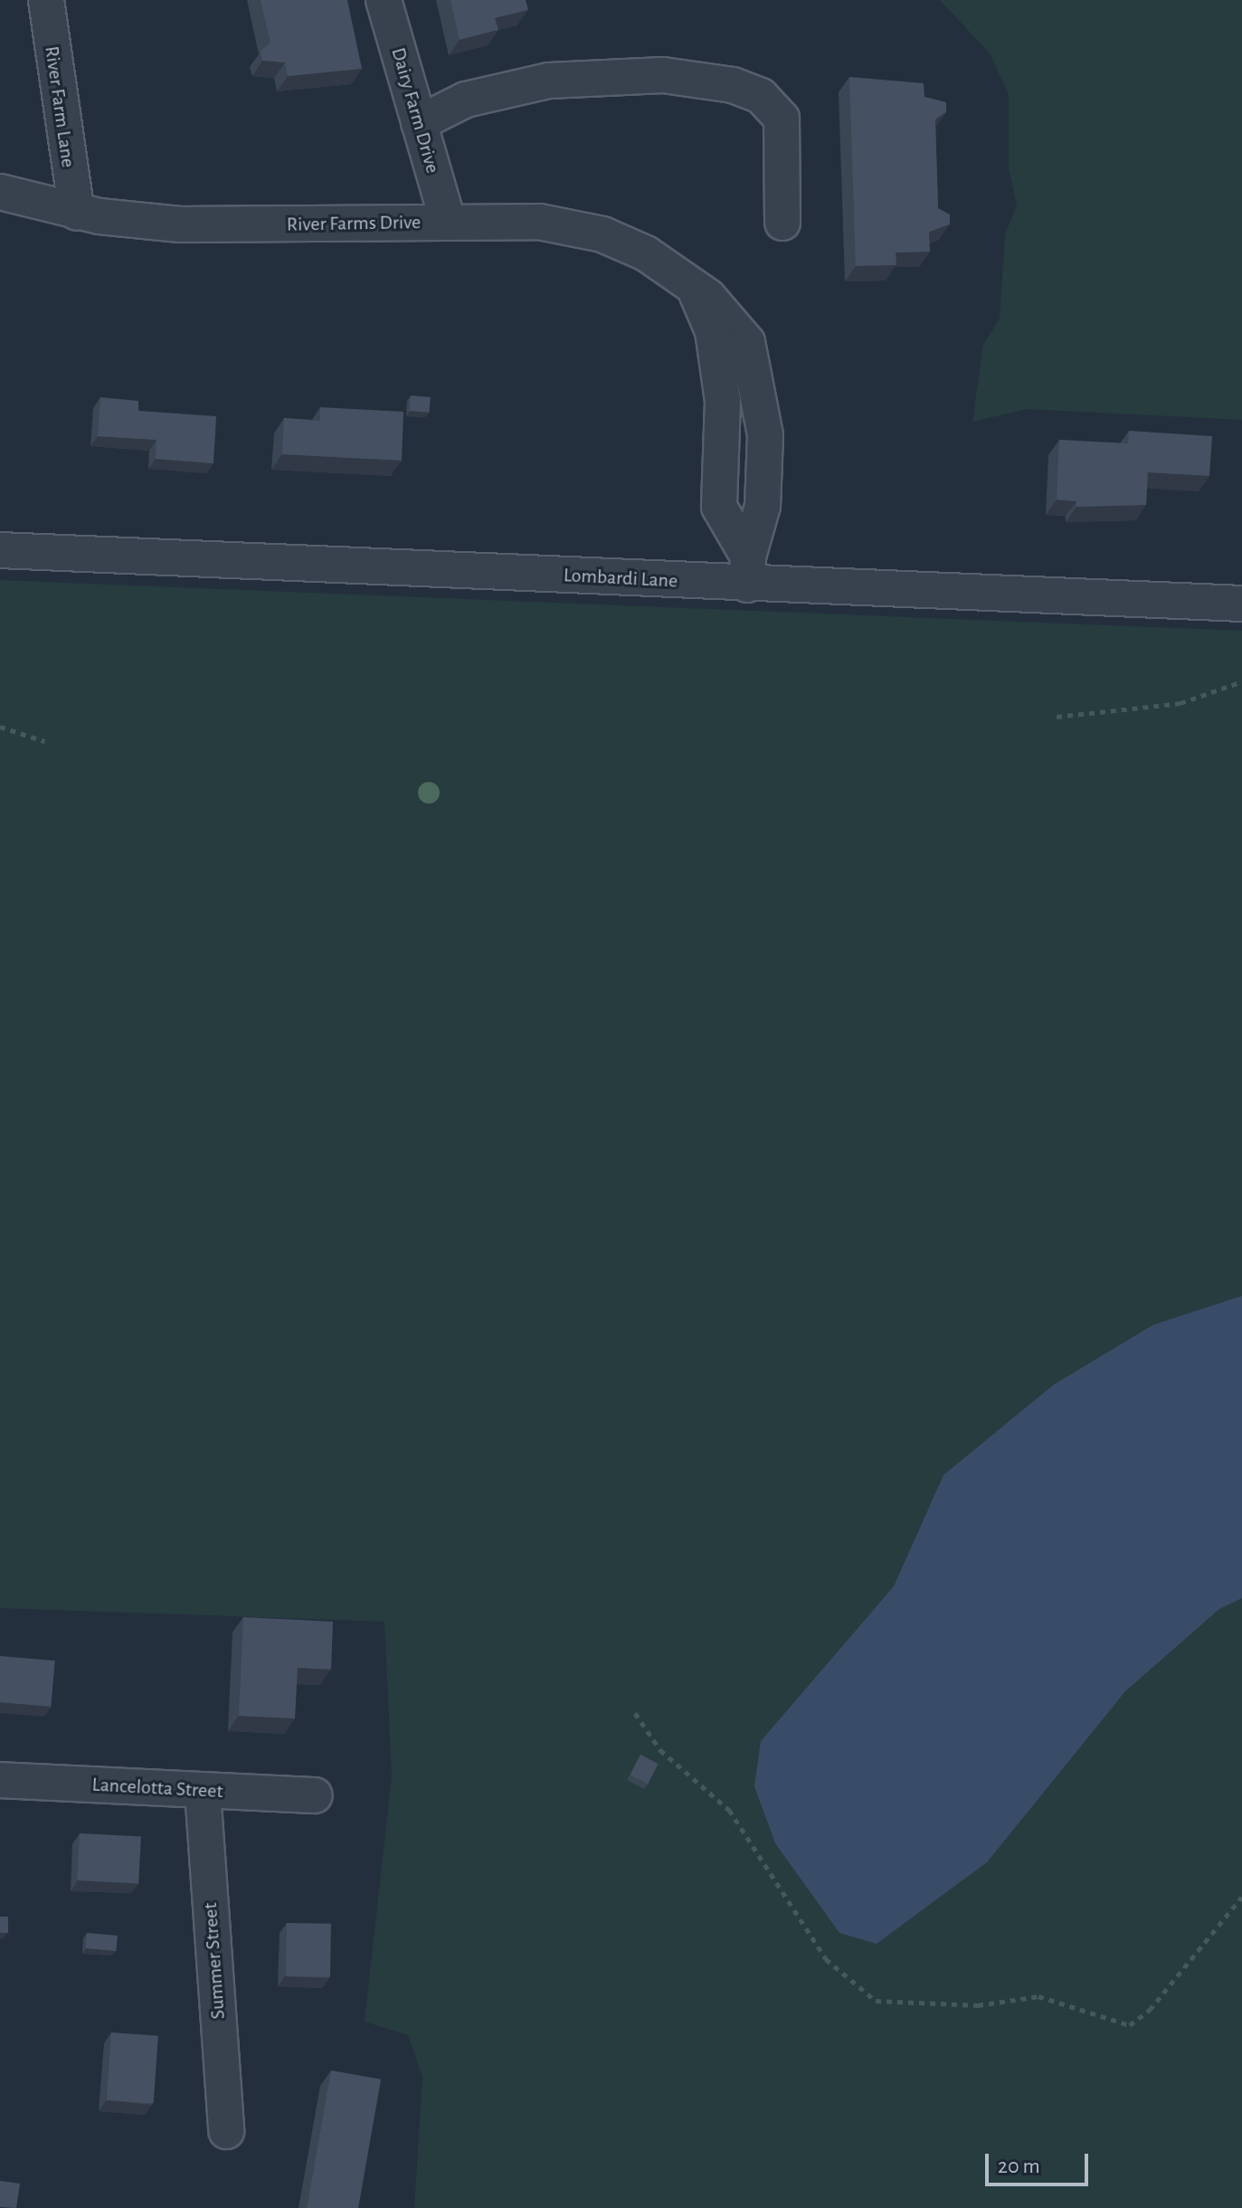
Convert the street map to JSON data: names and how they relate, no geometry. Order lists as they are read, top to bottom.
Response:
{
  "streets": {
    "street": [
      "River Farm Lane",
      "Dairy Farm Drive",
      "River Farms Drive",
      "Lombardi Lane",
      "Lancelotta Street",
      "Summer Street"
    ]
  },
  "crossings": [
    ["River Farm Lane", "River Farms Drive"],
    ["Dairy Farm Drive", "River Farms Drive"],
    ["River Farms Drive", "Lombardi Lane"],
    ["Lancelotta Street", "Summer Street"]
  ],
  "scale_bar": "20 m"
}
